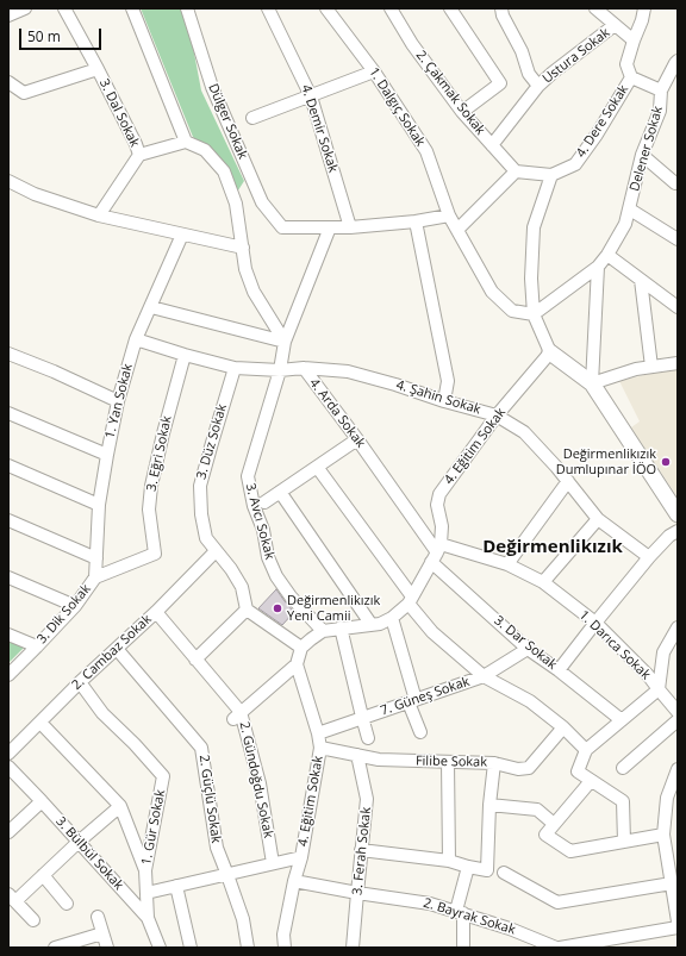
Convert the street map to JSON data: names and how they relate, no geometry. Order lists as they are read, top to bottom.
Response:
{
  "streets": {
    "street": [
      "Ustura Sokak",
      "2. Çakmak Sokak",
      "1. Dalgıç Sokak",
      "3. Dal Sokak",
      "Dülger Sokak",
      "4. Dere Sokak",
      "4. Demir Sokak",
      "Delener Sokak",
      "4. Şahin Sokak",
      "1. Yan Sokak",
      "4. Arda Sokak",
      "3. Düz Sokak",
      "4. Eğitim Sokak",
      "3. Eğri Sokak",
      "3. Avcı Sokak",
      "3. Dik Sokak",
      "3. Dar Sokak",
      "1. Darıca Sokak",
      "2. Cambaz Sokak",
      "7. Güneş Sokak",
      "Filibe Sokak",
      "2. Gündoğdu Sokak",
      "2. Güçlü Sokak",
      "1. Gür Sokak",
      "3. Ferah Sokak",
      "3. Bülbül Sokak",
      "2. Bayrak Sokak"
    ]
  },
  "crossings": [
    ["2. Çakmak Sokak", "4. Dere Sokak"],
    ["1. Dalgıç Sokak", "Delener Sokak"],
    ["Dülger Sokak", "3. Avcı Sokak"],
    ["4. Şahin Sokak", "4. Arda Sokak"],
    ["4. Şahin Sokak", "4. Eğitim Sokak"],
    ["1. Yan Sokak", "4. Arda Sokak"],
    ["1. Yan Sokak", "3. Dik Sokak"],
    ["4. Arda Sokak", "3. Düz Sokak"],
    ["4. Arda Sokak", "4. Eğitim Sokak"],
    ["4. Arda Sokak", "3. Eğri Sokak"],
    ["4. Arda Sokak", "3. Avcı Sokak"],
    ["4. Arda Sokak", "3. Dar Sokak"],
    ["4. Arda Sokak", "1. Darıca Sokak"],
    ["3. Düz Sokak", "2. Cambaz Sokak"],
    ["4. Eğitim Sokak", "3. Avcı Sokak"],
    ["4. Eğitim Sokak", "3. Dar Sokak"],
    ["4. Eğitim Sokak", "1. Darıca Sokak"],
    ["4. Eğitim Sokak", "7. Güneş Sokak"],
    ["4. Eğitim Sokak", "Filibe Sokak"],
    ["4. Eğitim Sokak", "2. Bayrak Sokak"],
    ["3. Eğri Sokak", "3. Dik Sokak"],
    ["3. Dar Sokak", "1. Darıca Sokak"],
    ["3. Dar Sokak", "7. Güneş Sokak"],
    ["2. Cambaz Sokak", "2. Gündoğdu Sokak"],
    ["2. Cambaz Sokak", "2. Güçlü Sokak"],
    ["2. Cambaz Sokak", "1. Gür Sokak"],
    ["Filibe Sokak", "3. Ferah Sokak"],
    ["1. Gür Sokak", "3. Bülbül Sokak"],
    ["3. Ferah Sokak", "2. Bayrak Sokak"]
  ],
  "districts": ["Değirmenlikızık"],
  "places": ["Değirmenlikızık Dumlupınar İÖO", "Değirmenlikızık Yeni Camii"],
  "scale_bar": "50 m"
}
